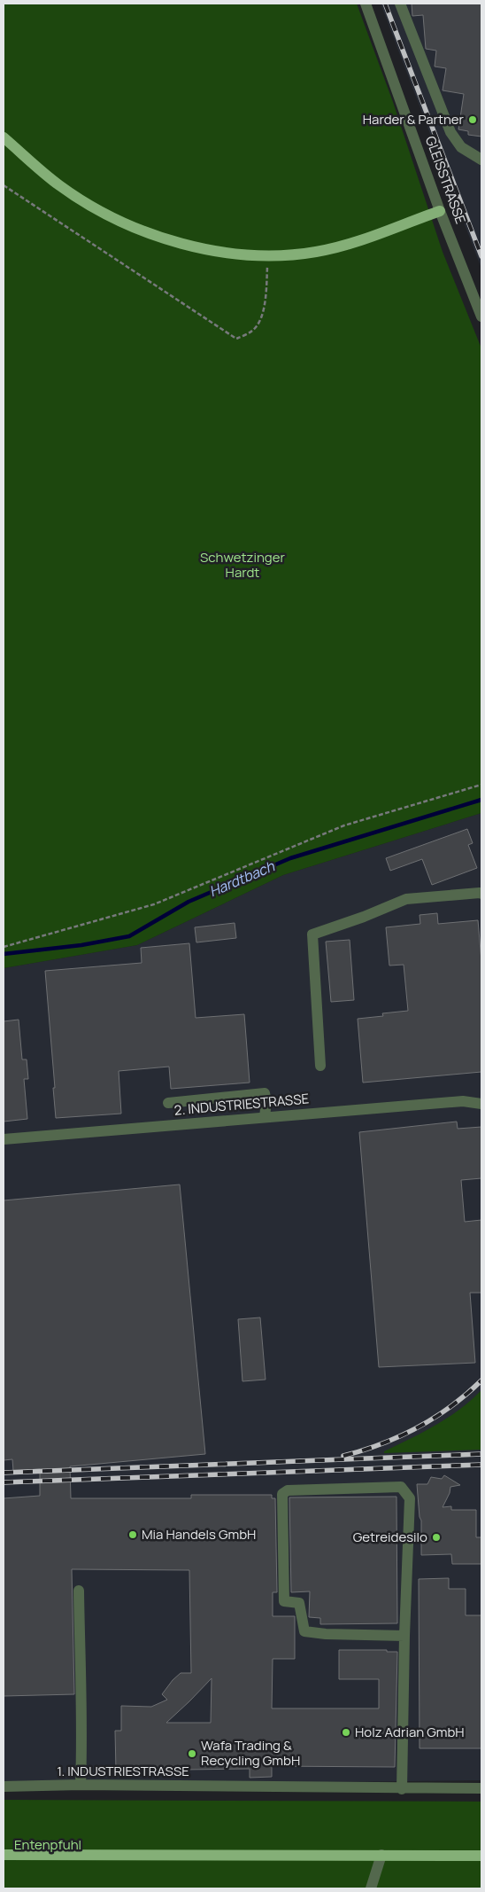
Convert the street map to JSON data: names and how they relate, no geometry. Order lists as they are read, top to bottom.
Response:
{
  "streets": {
    "street": ["GLEISSTRASSE", "2. INDUSTRIESTRASSE", "1. INDUSTRIESTRASSE"]
  },
  "water": ["Hardtbach"],
  "parks": ["Schwetzinger Hardt", "Entenpfuhl"],
  "places": [
    "Harder & Partner",
    "Mia Handels GmbH",
    "Getreidesilo",
    "Holz Adrian GmbH",
    "Wafa Trading & Recycling GmbH"
  ]
}
